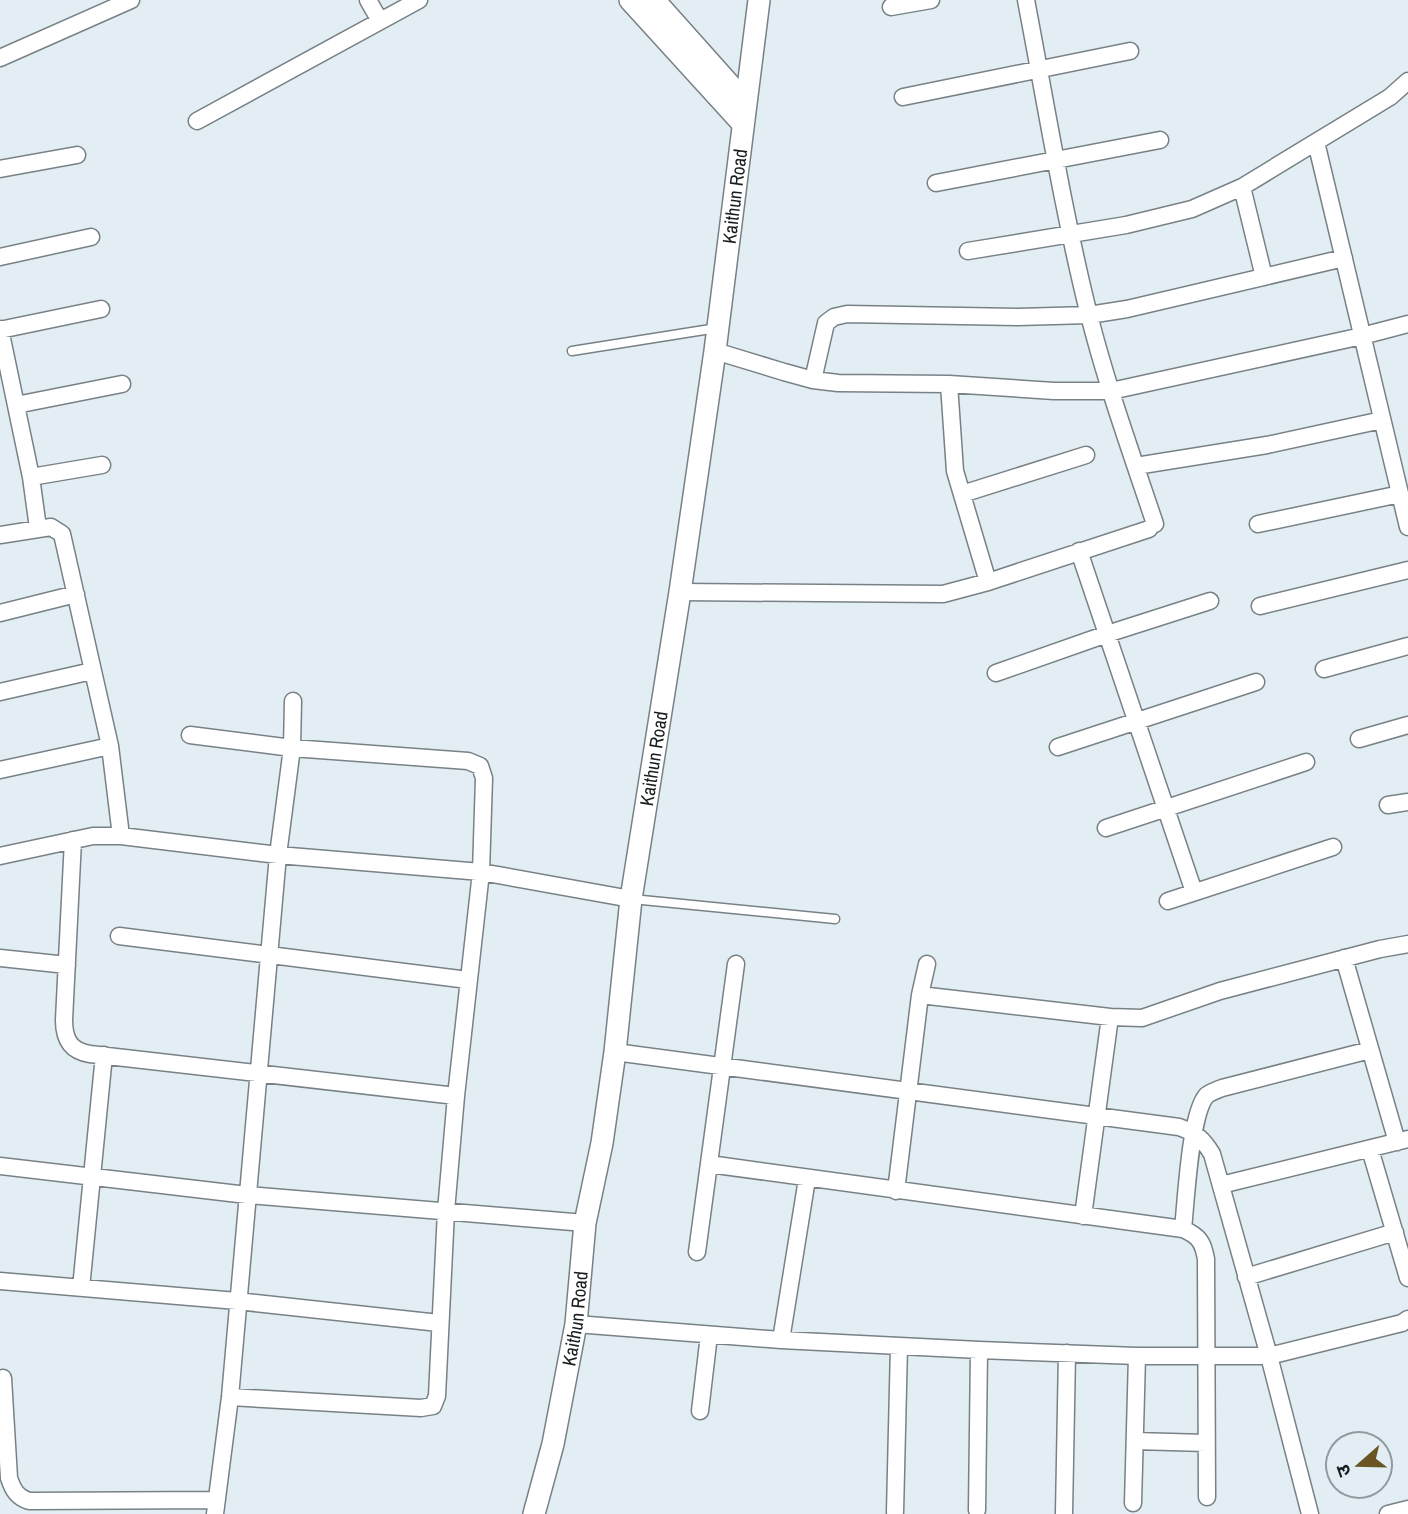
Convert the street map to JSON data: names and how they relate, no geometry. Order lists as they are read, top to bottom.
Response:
{
  "streets": {
    "street": ["Kaithun Road"]
  },
  "north": "left"
}
